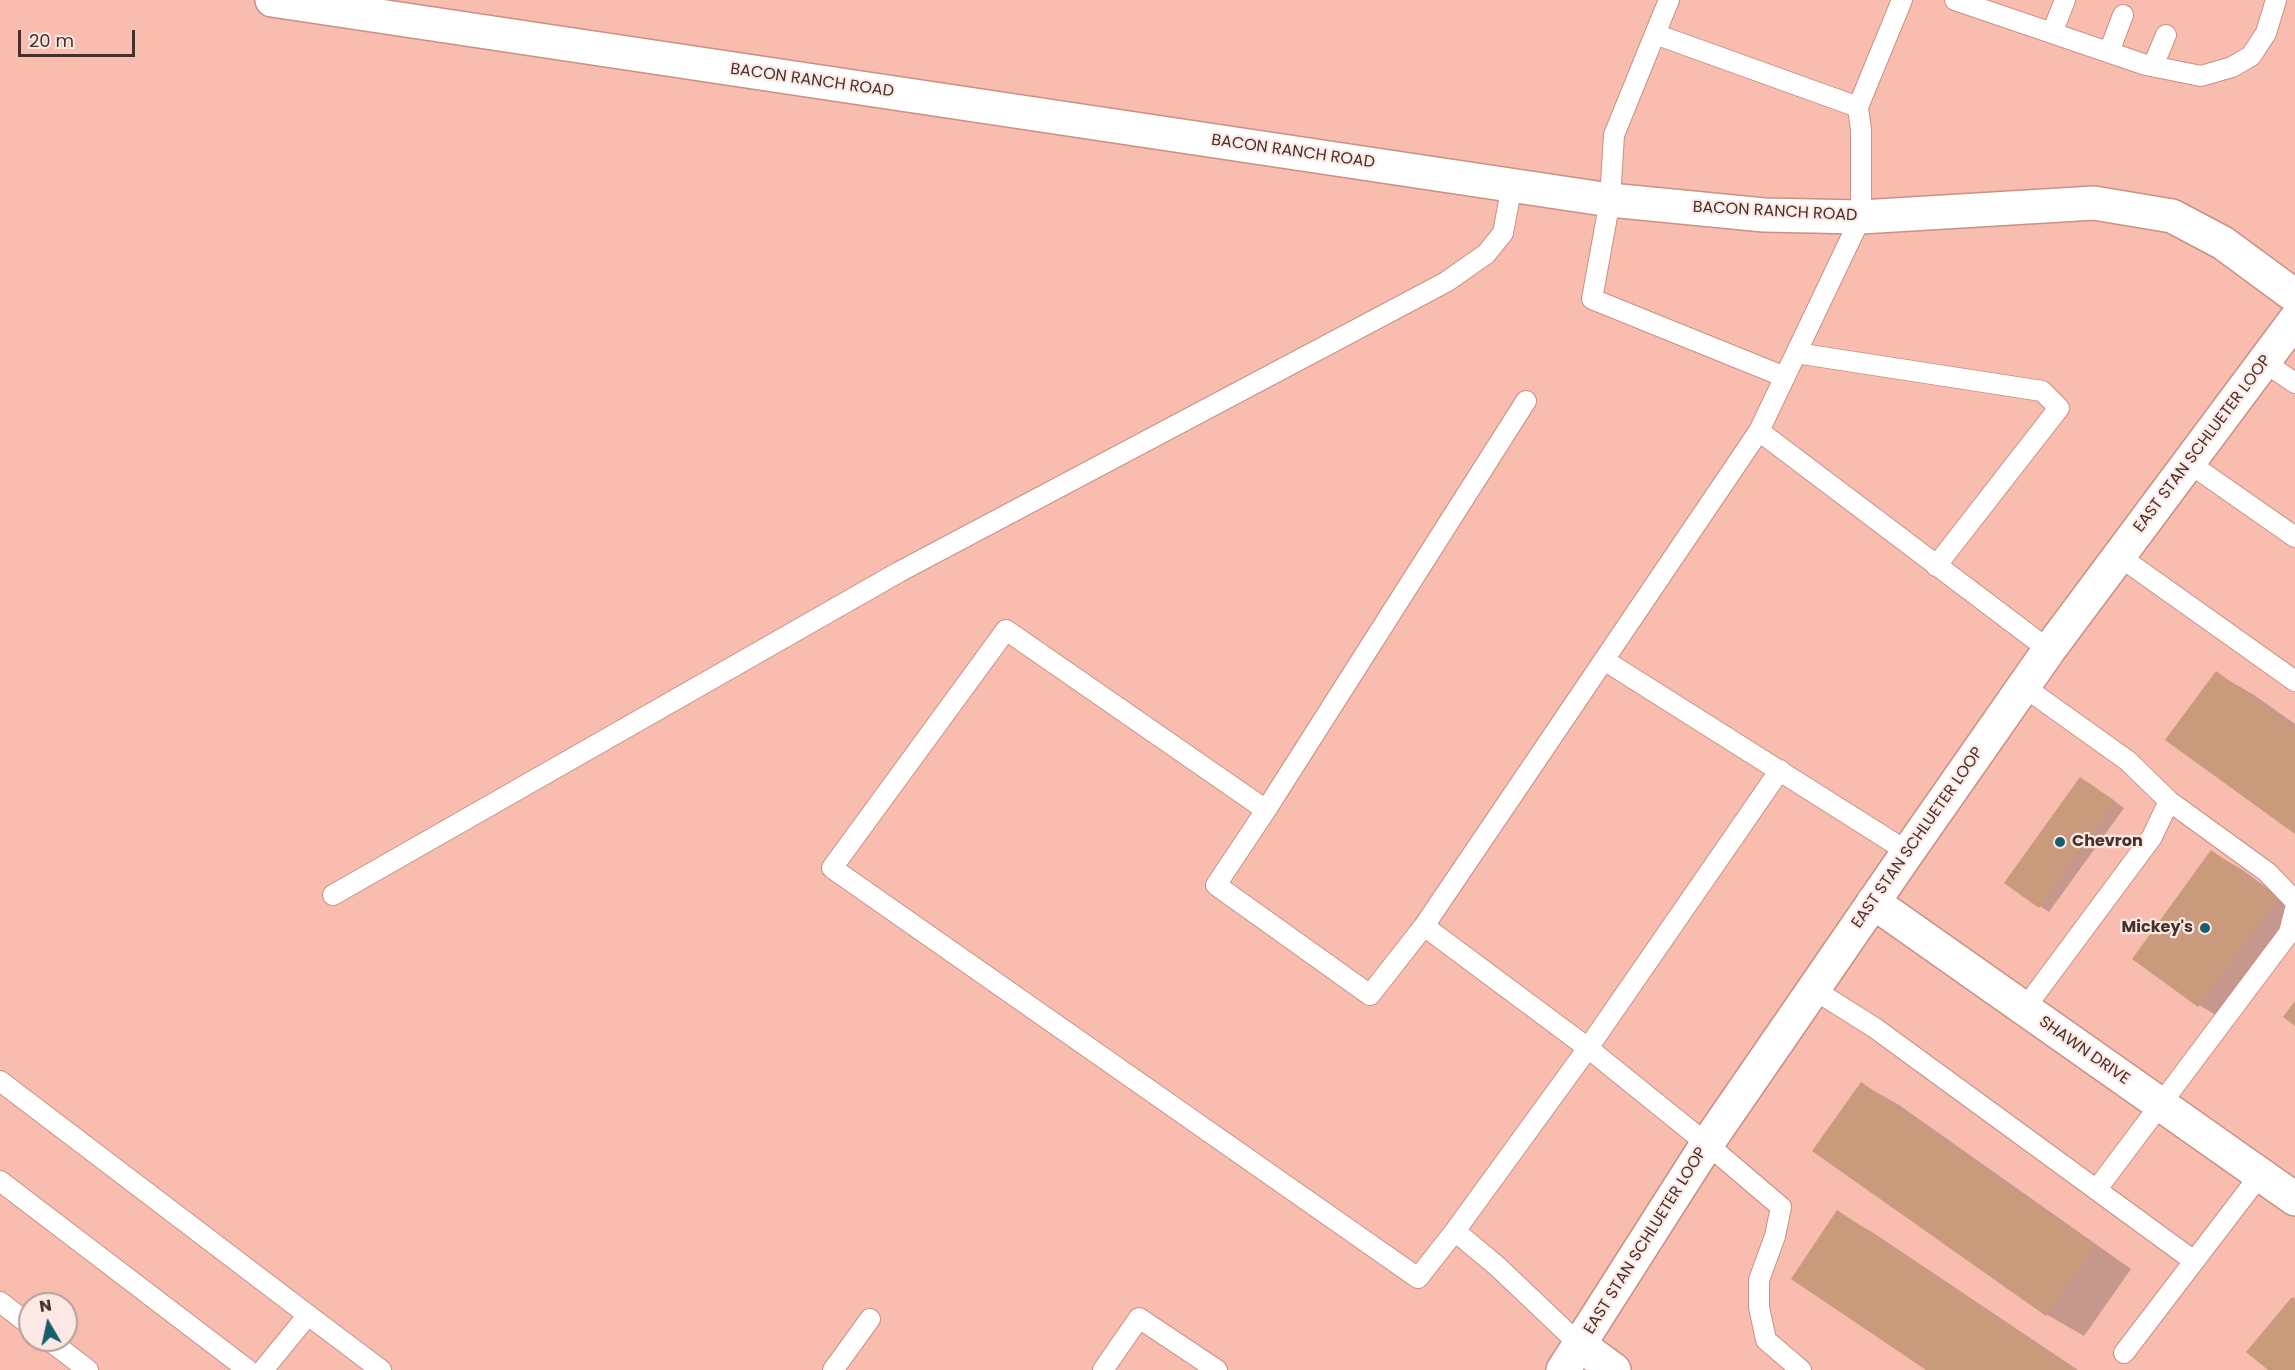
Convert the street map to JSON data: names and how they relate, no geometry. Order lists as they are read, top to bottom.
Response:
{
  "streets": {
    "street": ["BACON RANCH ROAD", "EAST STAN SCHLUETER LOOP", "SHAWN DRIVE"]
  },
  "crossings": [
    ["EAST STAN SCHLUETER LOOP", "SHAWN DRIVE"]
  ],
  "places": ["Chevron", "Mickey's"],
  "scale_bar": "20 m",
  "north": "top"
}
